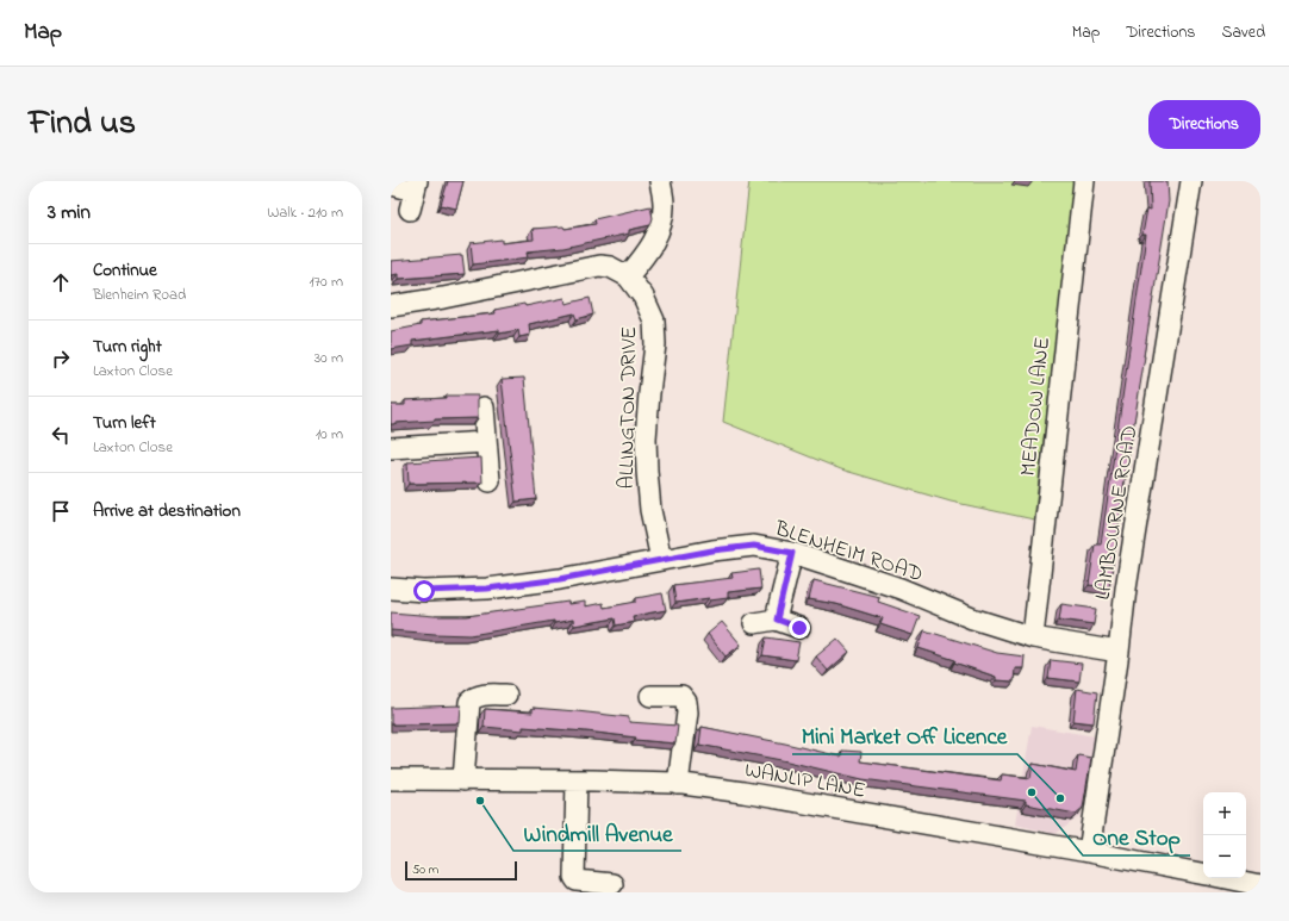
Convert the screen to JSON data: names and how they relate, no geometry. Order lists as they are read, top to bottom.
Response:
{
  "streets": {
    "street": [
      "MEADOW LANE",
      "ALLINGTON DRIVE",
      "LAMBOURNE ROAD",
      "BLENHEIM ROAD",
      "WANLIP LANE"
    ]
  },
  "crossings": [
    ["MEADOW LANE", "BLENHEIM ROAD"],
    ["ALLINGTON DRIVE", "BLENHEIM ROAD"],
    ["LAMBOURNE ROAD", "BLENHEIM ROAD"],
    ["LAMBOURNE ROAD", "WANLIP LANE"]
  ],
  "places": ["One Stop", "Mini Market Off Licence", "Windmill Avenue"],
  "scale_bar": "50 m",
  "page": {
    "header": "Map",
    "nav": ["Map", "Directions", "Saved"],
    "title": "Find us",
    "buttons": "Directions",
    "heading": ["3 min", "Walk · 210 m"],
    "list": [
      ["Continue", "Blenheim Road", "170 m"],
      ["Turn right", "Laxton Close", "30 m"],
      ["Turn left", "Laxton Close", "10 m"],
      "Arrive at destination"
    ],
    "map_buttons": ["+", "−"],
    "scale": "50 m"
  }
}
